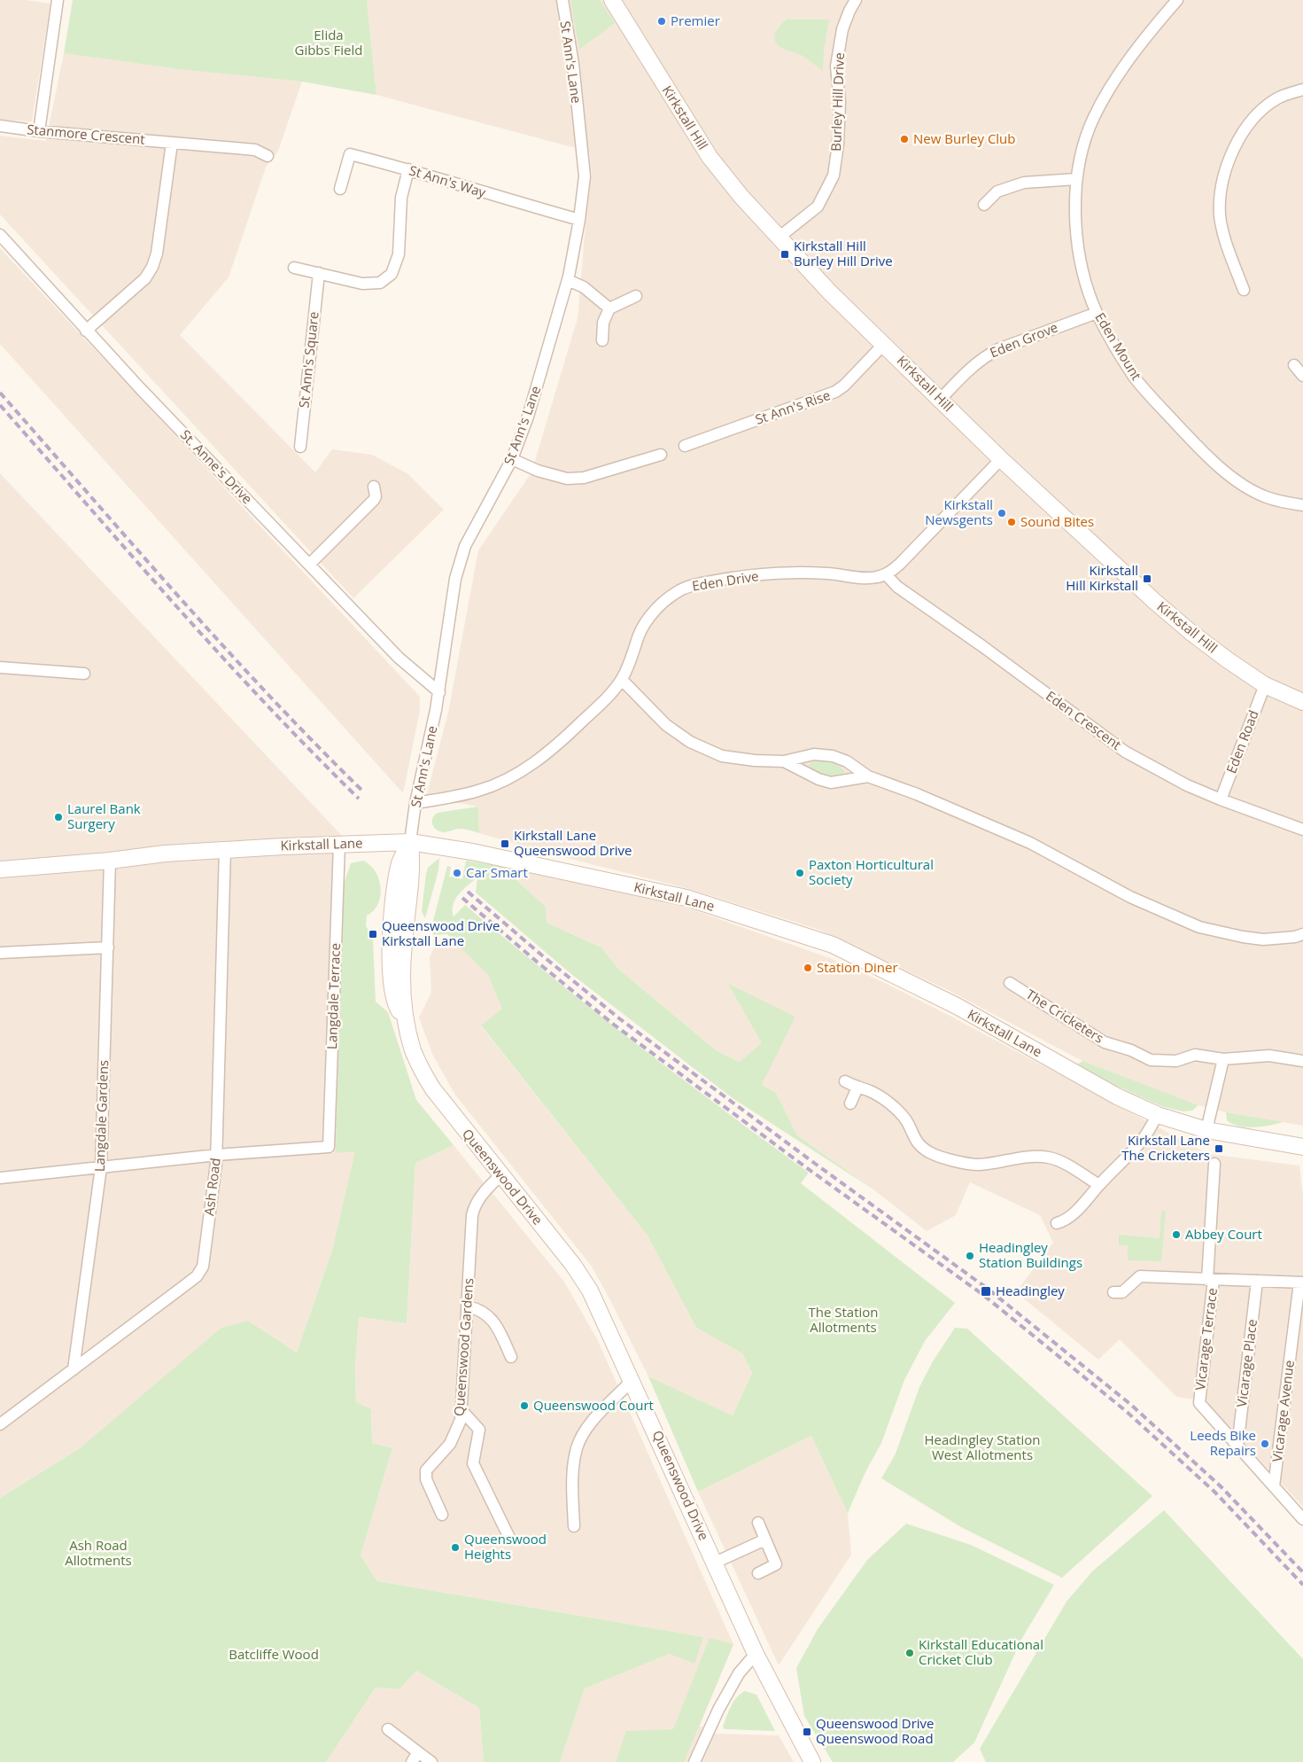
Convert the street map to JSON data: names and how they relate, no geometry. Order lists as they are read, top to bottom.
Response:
{
  "streets": {
    "street": [
      "St Ann's Lane",
      "Burley Hill Drive",
      "Kirkstall Hill",
      "Stanmore Crescent",
      "St Ann's Way",
      "Eden Grove",
      "Eden Mount",
      "St Ann's Square",
      "St Ann's Rise",
      "St. Anne's Drive",
      "Eden Drive",
      "Eden Crescent",
      "Eden Road",
      "Kirkstall Lane",
      "Langdale Terrace",
      "The Cricketers",
      "Langdale Gardens",
      "Queenswood Drive",
      "Ash Road",
      "Vicarage Terrace",
      "Queenswood Gardens",
      "Vicarage Place",
      "Vicarage Avenue"
    ]
  },
  "crossings": [
    ["St Ann's Lane", "St Ann's Way"],
    ["St Ann's Lane", "St. Anne's Drive"],
    ["St Ann's Lane", "Eden Drive"],
    ["St Ann's Lane", "Kirkstall Lane"],
    ["St Ann's Lane", "Queenswood Drive"],
    ["Burley Hill Drive", "Kirkstall Hill"],
    ["Kirkstall Hill", "Eden Grove"],
    ["Kirkstall Hill", "St Ann's Rise"],
    ["Kirkstall Hill", "Eden Drive"],
    ["Kirkstall Hill", "Eden Road"],
    ["Eden Grove", "Eden Mount"],
    ["Eden Drive", "Eden Crescent"],
    ["Eden Crescent", "Eden Road"],
    ["Kirkstall Lane", "Langdale Terrace"],
    ["Kirkstall Lane", "Langdale Gardens"],
    ["Kirkstall Lane", "Queenswood Drive"],
    ["Kirkstall Lane", "Ash Road"],
    ["Langdale Terrace", "Ash Road"],
    ["Langdale Gardens", "Ash Road"],
    ["Queenswood Drive", "Queenswood Gardens"],
    ["Vicarage Terrace", "Vicarage Place"],
    ["Vicarage Terrace", "Vicarage Avenue"]
  ],
  "parks": [
    "Elida Gibbs Field",
    "The Station Allotments",
    "Headingley Station West Allotments",
    "Ash Road Allotments",
    "Batcliffe Wood"
  ],
  "places": {
    "other": [
      "Premier",
      "New Burley Club",
      "Kirkstall Newsgents",
      "Sound Bites",
      "Laurel Bank Surgery",
      "Car Smart",
      "Paxton Horticultural Society",
      "Station Diner",
      "Abbey Court",
      "Headingley Station Buildings",
      "Queenswood Court",
      "Leeds Bike Repairs",
      "Queenswood Heights",
      "Kirkstall Educational Cricket Club"
    ],
    "transit": [
      "Kirkstall Hill Burley Hill Drive",
      "Kirkstall Hill Kirkstall",
      "Kirkstall Lane Queenswood Drive",
      "Queenswood Drive Kirkstall Lane",
      "Kirkstall Lane The Cricketers",
      "Headingley",
      "Queenswood Drive Queenswood Road"
    ]
  }
}
